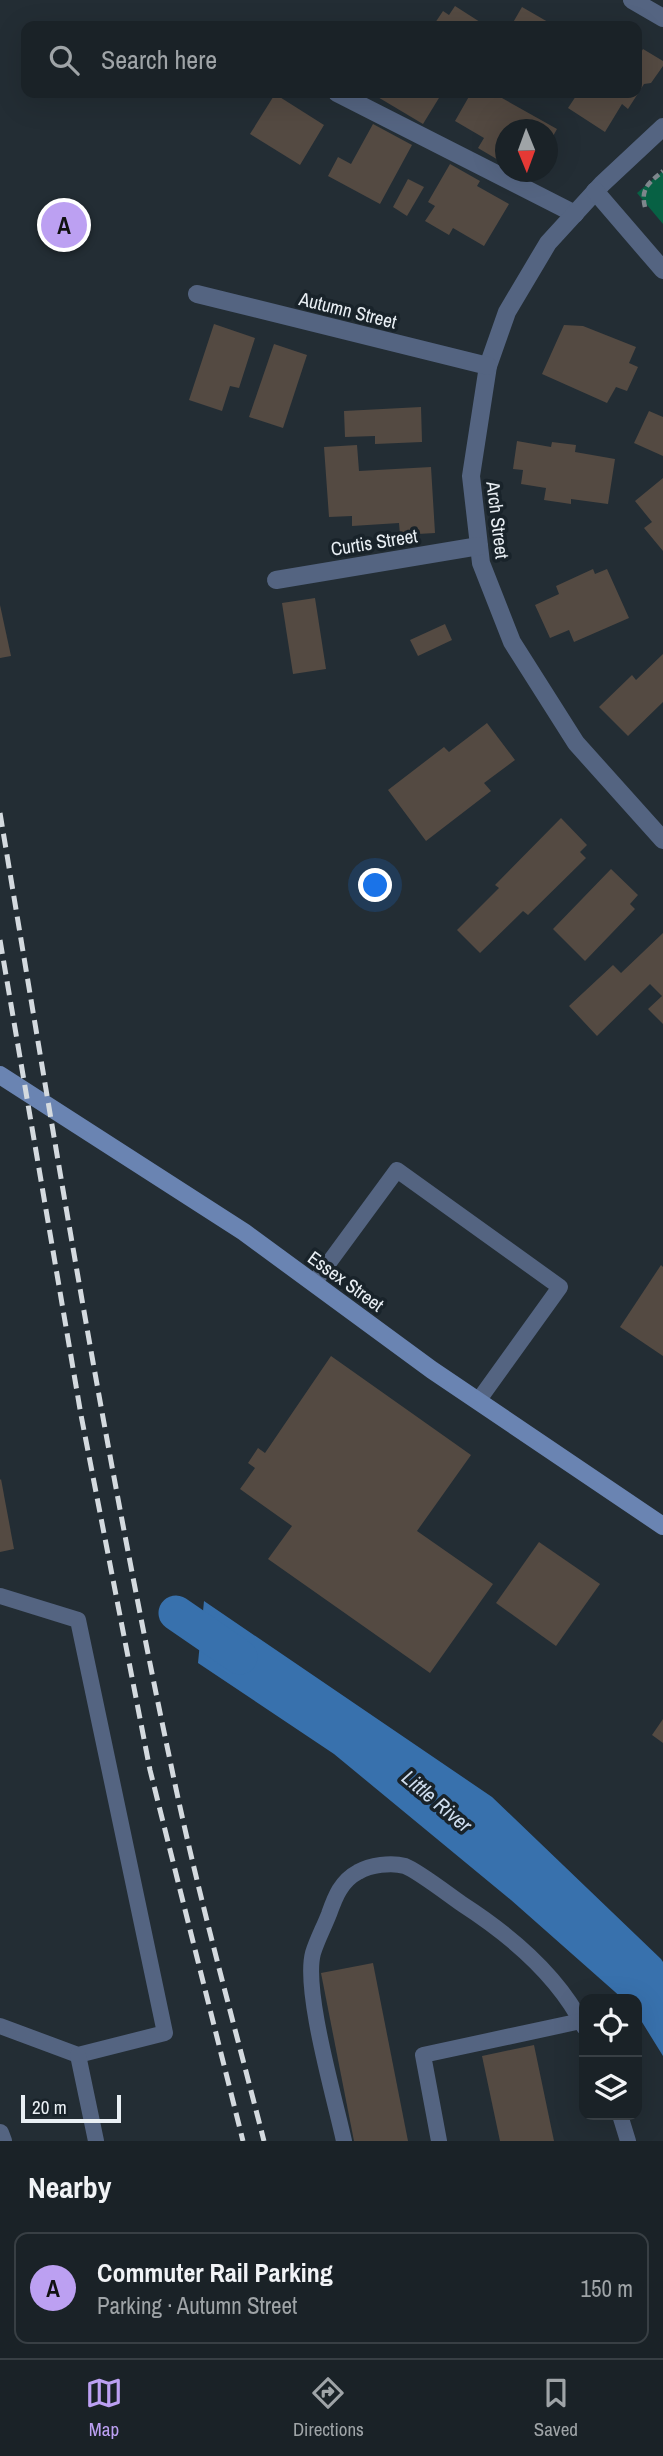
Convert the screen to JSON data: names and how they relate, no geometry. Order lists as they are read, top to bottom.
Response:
{
  "streets": {
    "main road": ["Essex Street"],
    "street": ["Autumn Street", "Arch Street", "Curtis Street"]
  },
  "crossings": [
    ["Autumn Street", "Arch Street"],
    ["Arch Street", "Curtis Street"]
  ],
  "water": ["Little River"],
  "scale_bar": "20 m",
  "north": "bottom",
  "page": {
    "search": "Search here",
    "pins": "A",
    "scale": "20 m",
    "heading": "Nearby",
    "list": [
      {
        "mark": "A",
        "name": "Commuter Rail Parking",
        "note": "Parking · Autumn Street",
        "value": "150 m"
      }
    ],
    "nav": ["Map", "Directions", "Saved"]
  }
}
